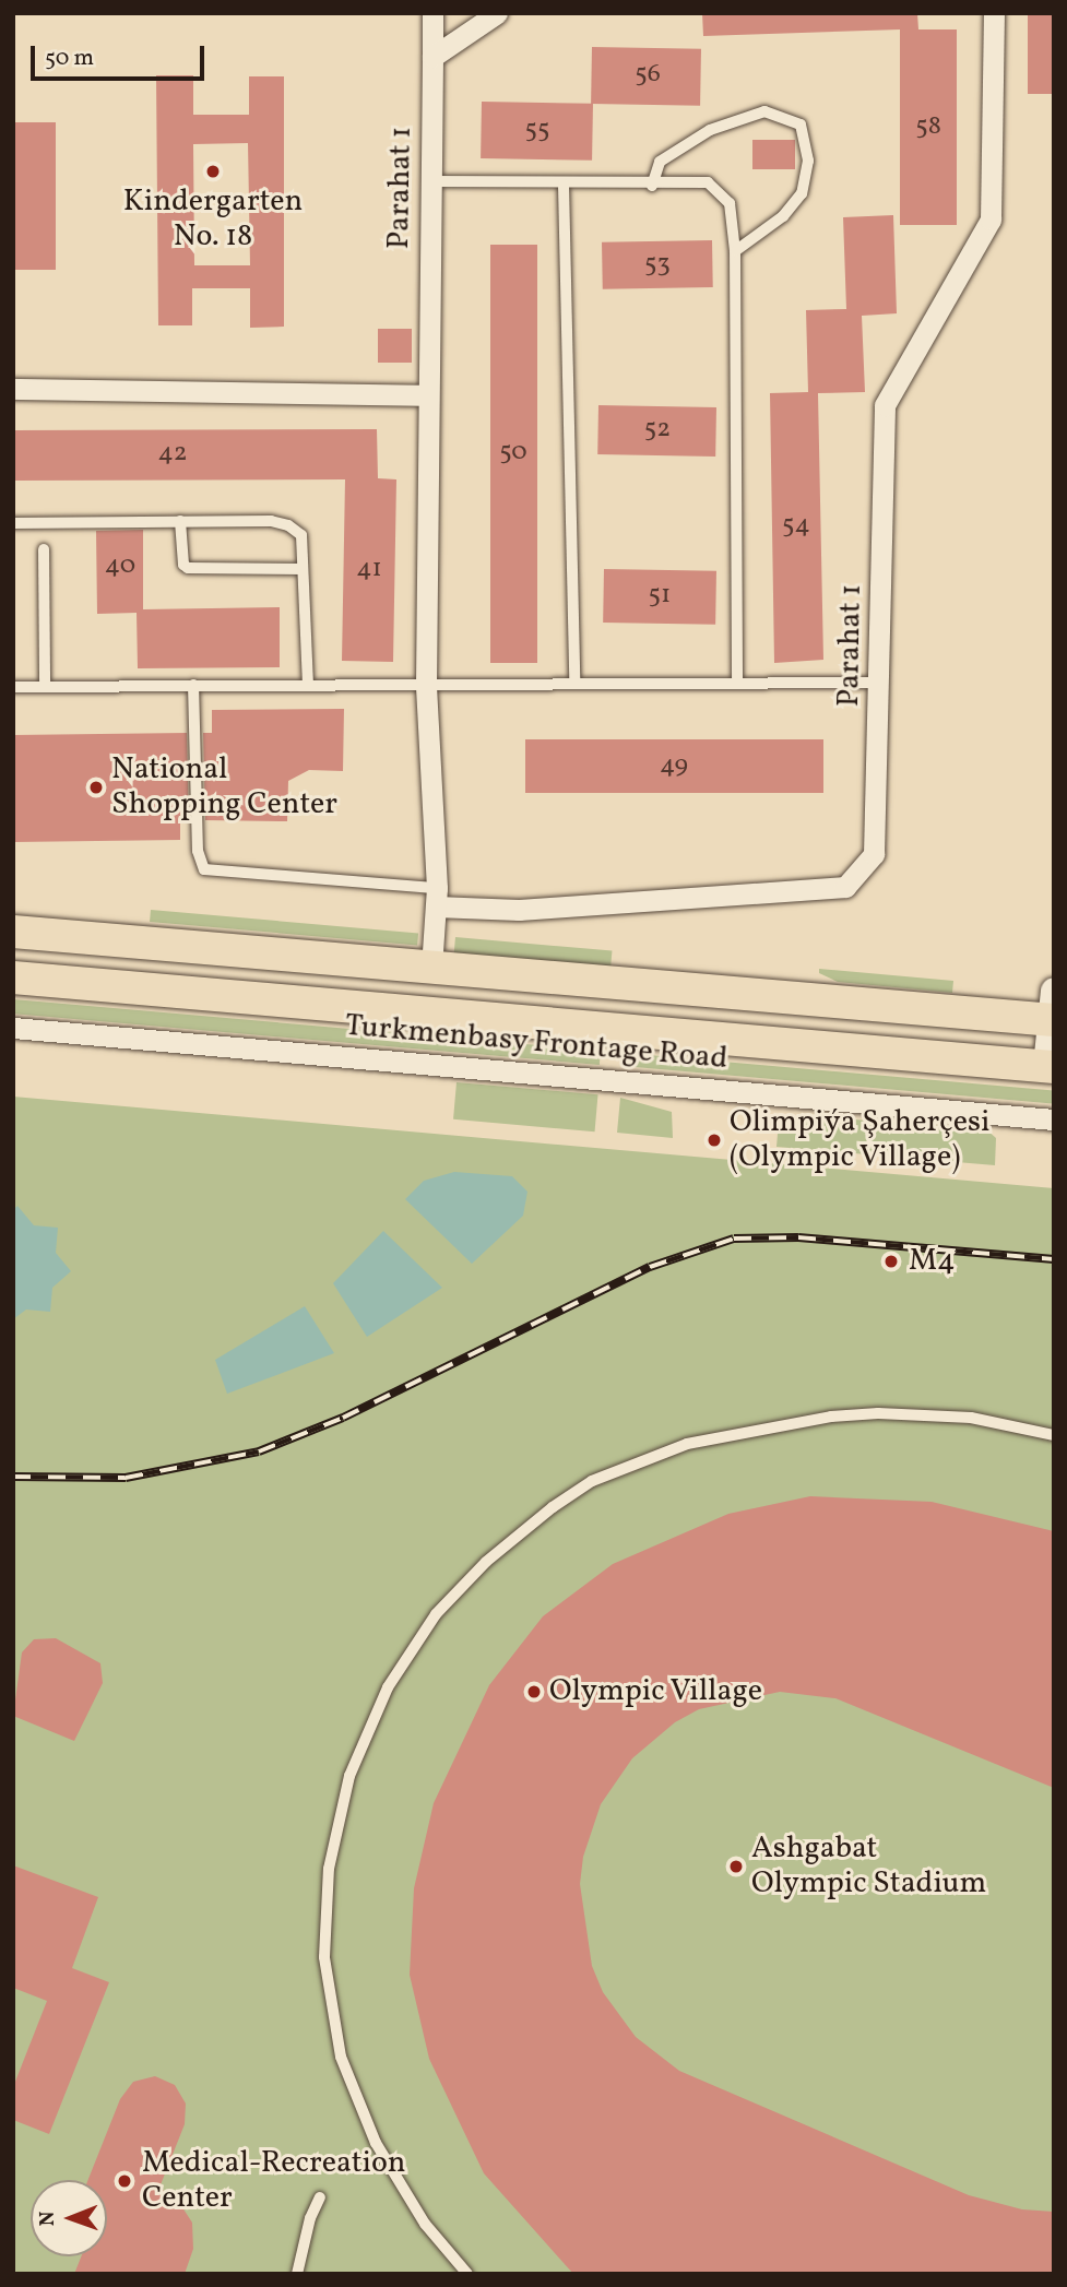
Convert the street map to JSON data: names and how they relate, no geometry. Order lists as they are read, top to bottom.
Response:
{
  "streets": {
    "street": ["Parahat 1", "Turkmenbasy Frontage Road"]
  },
  "places": [
    "Kindergarten No. 18",
    "National Shopping Center",
    "Olimpiýa Şaherçesi (Olympic Village)",
    "M4",
    "Olympic Village",
    "Ashgabat Olympic Stadium",
    "Medical-Recreation Center"
  ],
  "house_numbers": [
    "56",
    "58",
    "55",
    "53",
    "52",
    "50",
    "42",
    "54",
    "40",
    "41",
    "51",
    "49"
  ],
  "scale_bar": "50 m",
  "north": "left"
}
